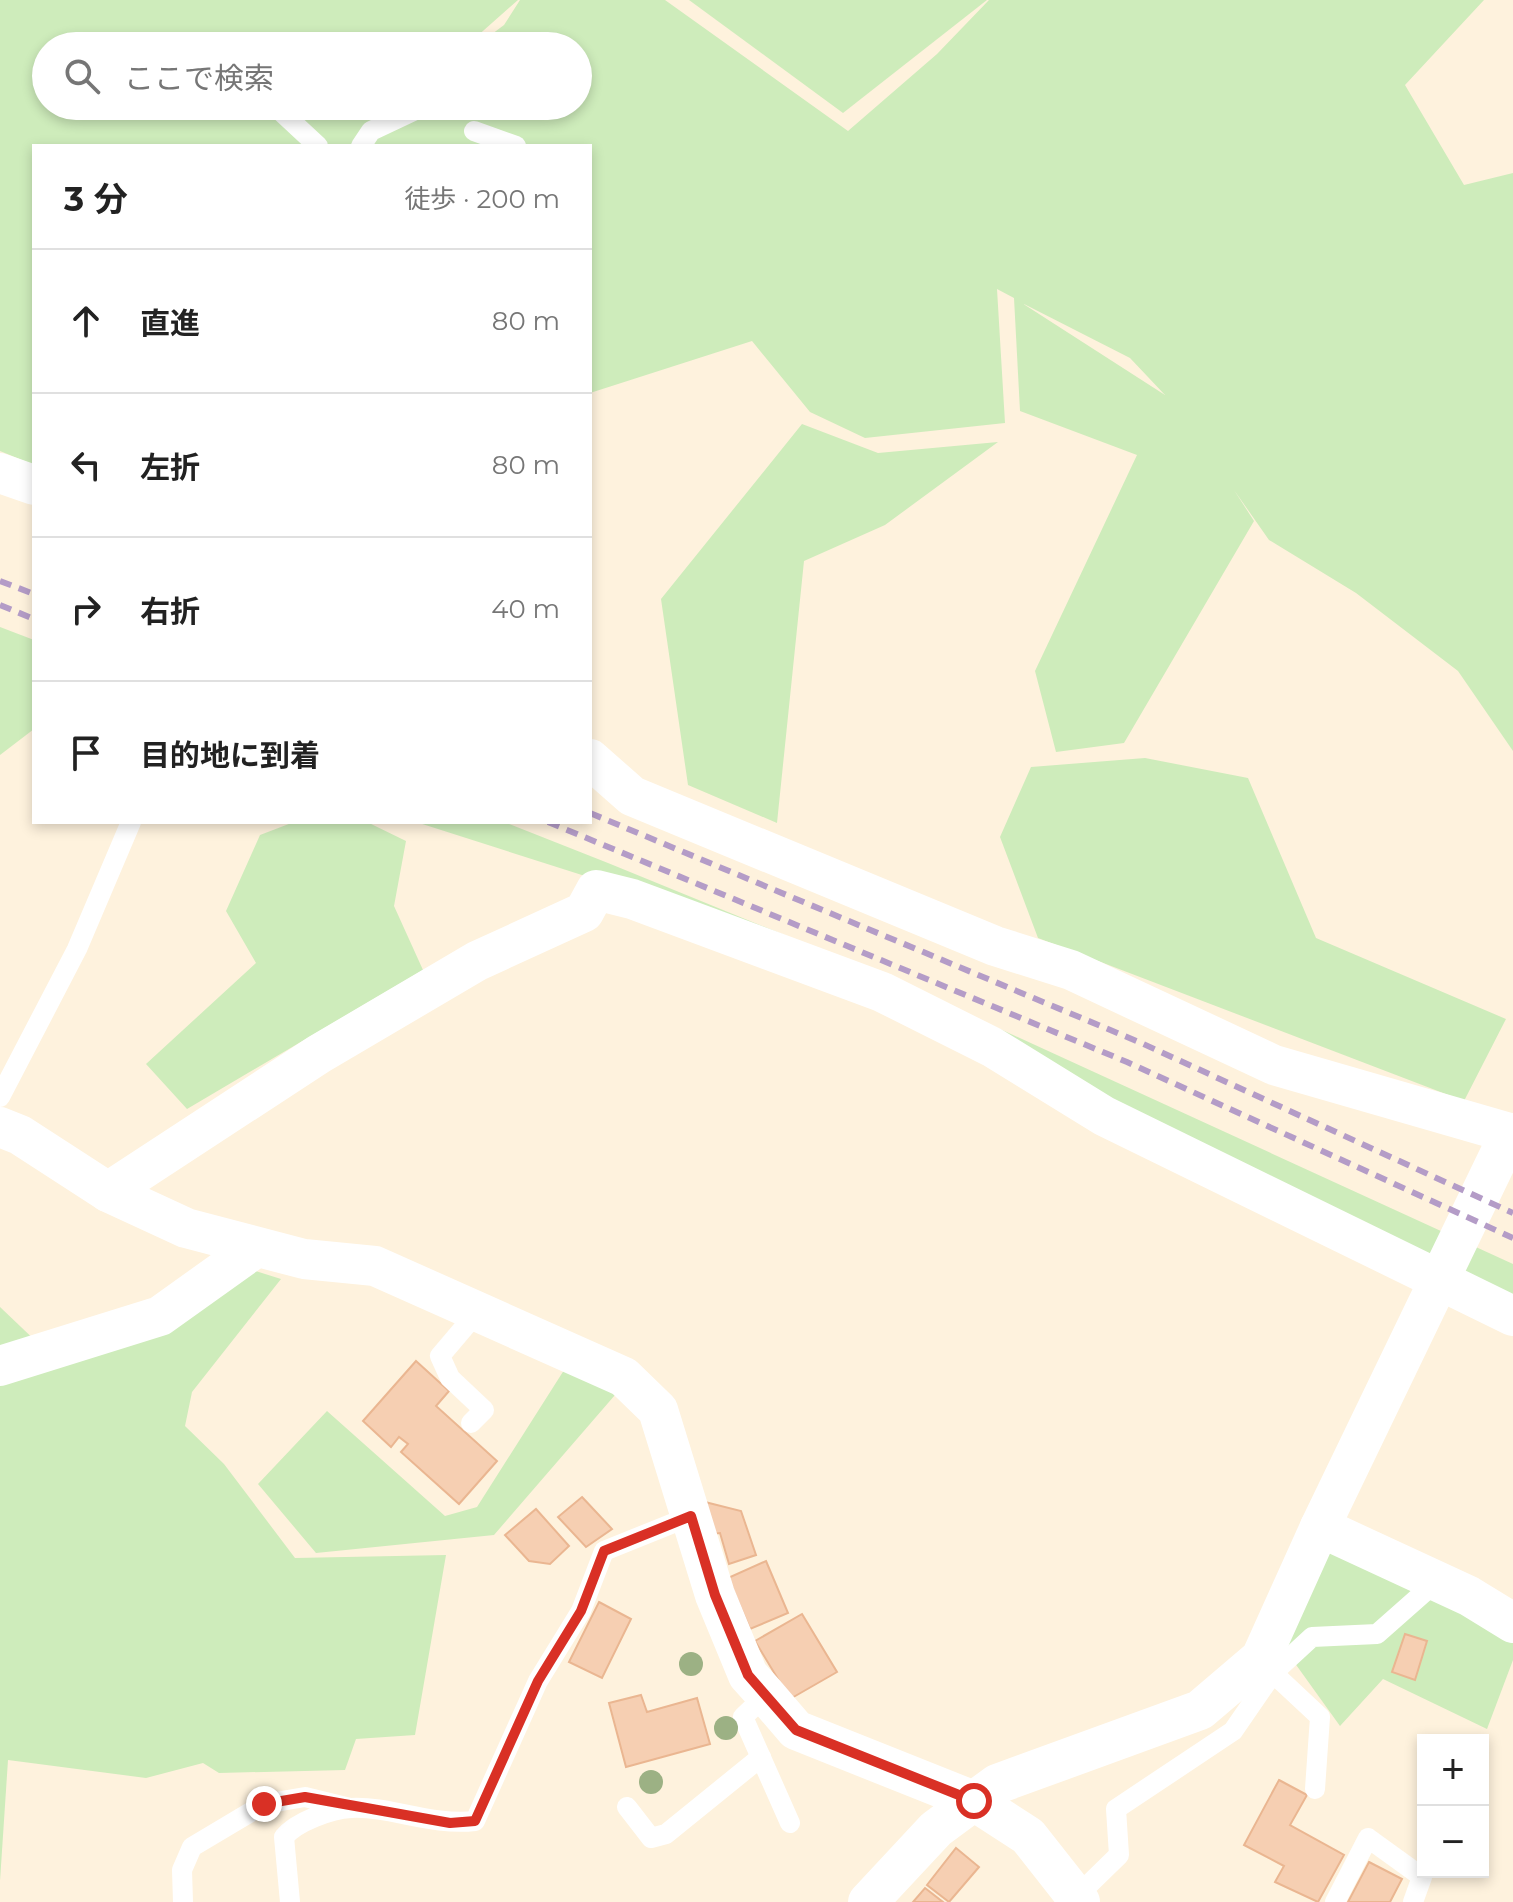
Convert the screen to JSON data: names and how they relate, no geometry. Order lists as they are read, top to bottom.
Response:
{
  "page": {
    "search": "ここで検索",
    "heading": ["3 分", "徒歩 · 200 m"],
    "list": [
      ["直進", "80 m"],
      ["左折", "80 m"],
      ["右折", "40 m"],
      "目的地に到着"
    ],
    "map_buttons": ["+", "−"]
  }
}
